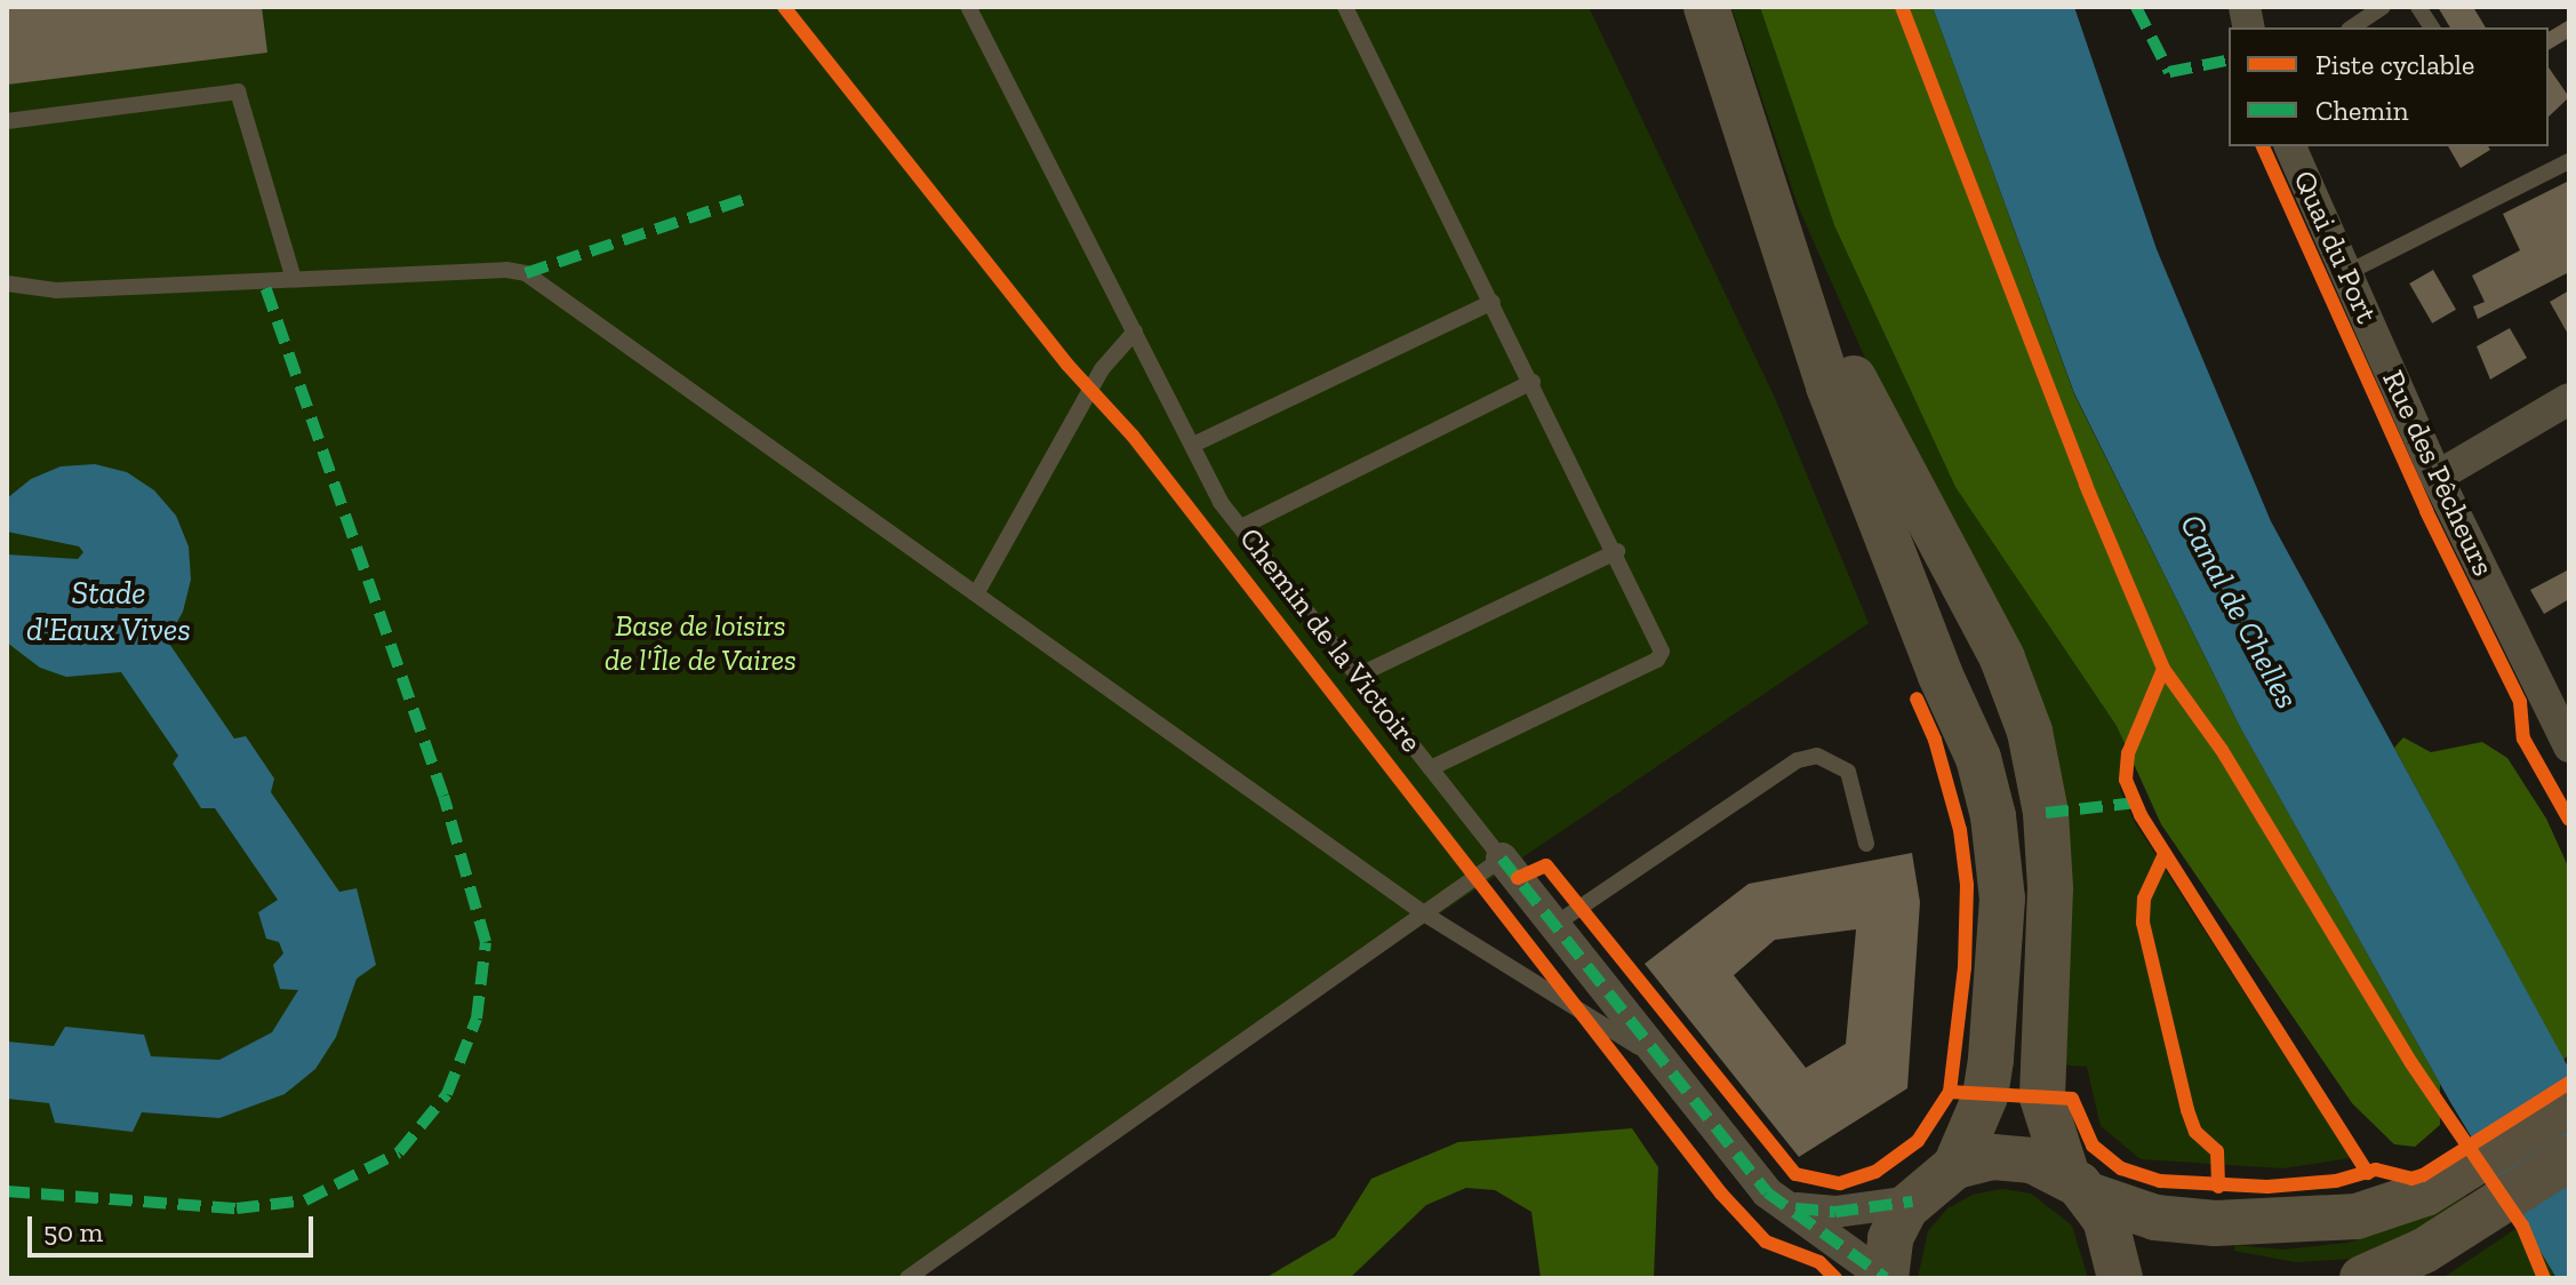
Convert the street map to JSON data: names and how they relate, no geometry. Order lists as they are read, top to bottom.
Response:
{
  "streets": {
    "street": ["Quai du Port", "Chemin de la Victoire"],
    "cycle path": ["Rue des Pêcheurs"]
  },
  "water": ["Stade d'Eaux Vives", "Canal de Chelles"],
  "parks": ["Base de loisirs de l'Île de Vaires"],
  "legend": ["Piste cyclable", "Chemin"],
  "scale_bar": "50 m"
}
